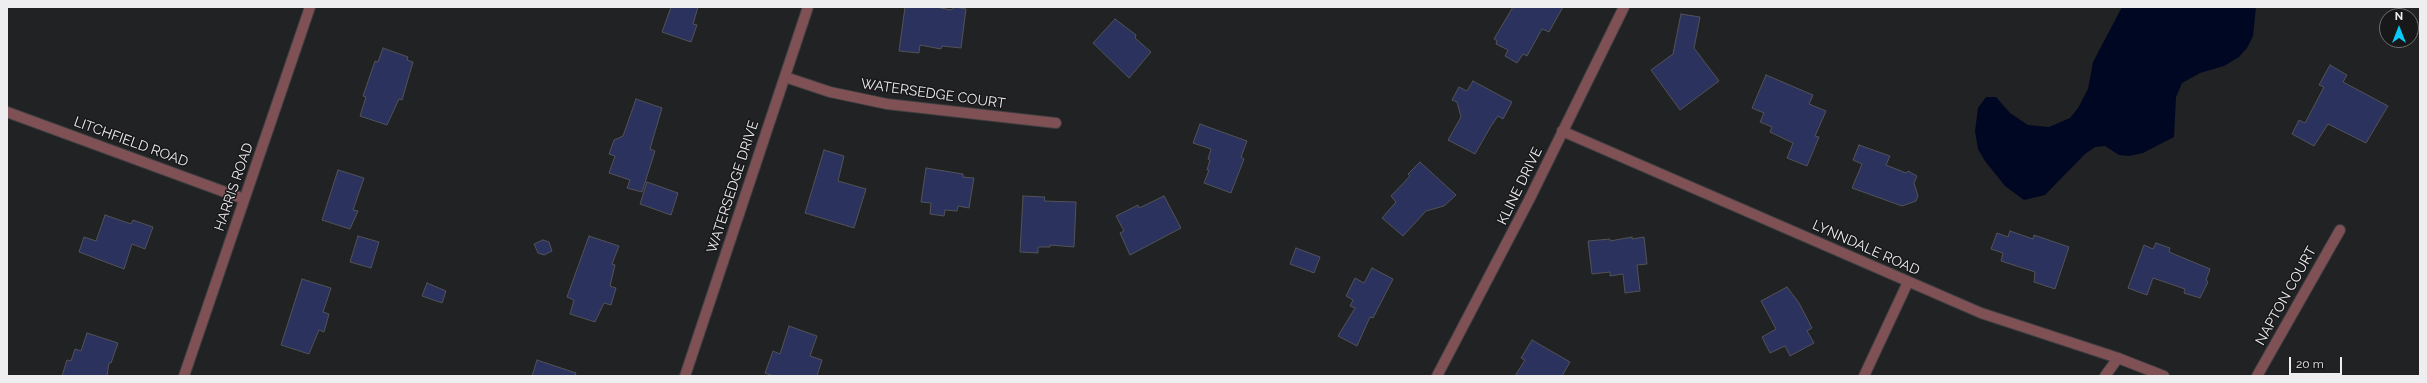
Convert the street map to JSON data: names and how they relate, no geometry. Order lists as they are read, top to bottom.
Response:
{
  "streets": {
    "street": [
      "WATERSEDGE COURT",
      "LITCHFIELD ROAD",
      "KLINE DRIVE",
      "HARRIS ROAD",
      "WATERSEDGE DRIVE",
      "LYNNDALE ROAD",
      "NAPTON COURT"
    ]
  },
  "crossings": [
    ["WATERSEDGE COURT", "WATERSEDGE DRIVE"],
    ["LITCHFIELD ROAD", "HARRIS ROAD"],
    ["KLINE DRIVE", "LYNNDALE ROAD"]
  ],
  "scale_bar": "20 m",
  "north": "top"
}
